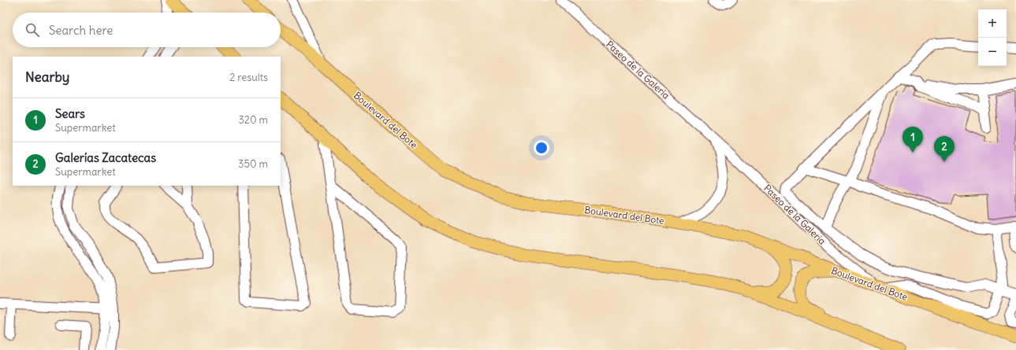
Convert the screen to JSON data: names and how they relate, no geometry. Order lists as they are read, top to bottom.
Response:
{
  "streets": {
    "main road": ["Boulevard del Bote"],
    "street": ["Paseo de la Galería", "Paseo de la Galeria"]
  },
  "crossings": [
    ["Paseo de la Galería", "Paseo de la Galeria"],
    ["Boulevard del Bote", "Paseo de la Galeria"]
  ],
  "page": {
    "map_buttons": ["+", "−"],
    "search": "Search here",
    "heading": ["Nearby", "2 results"],
    "list": [
      {
        "mark": "1",
        "name": "Sears",
        "note": "Supermarket",
        "value": "320 m"
      },
      {
        "mark": "2",
        "name": "Galerías Zacatecas",
        "note": "Supermarket",
        "value": "350 m"
      }
    ],
    "pins": ["1", "2"]
  }
}
